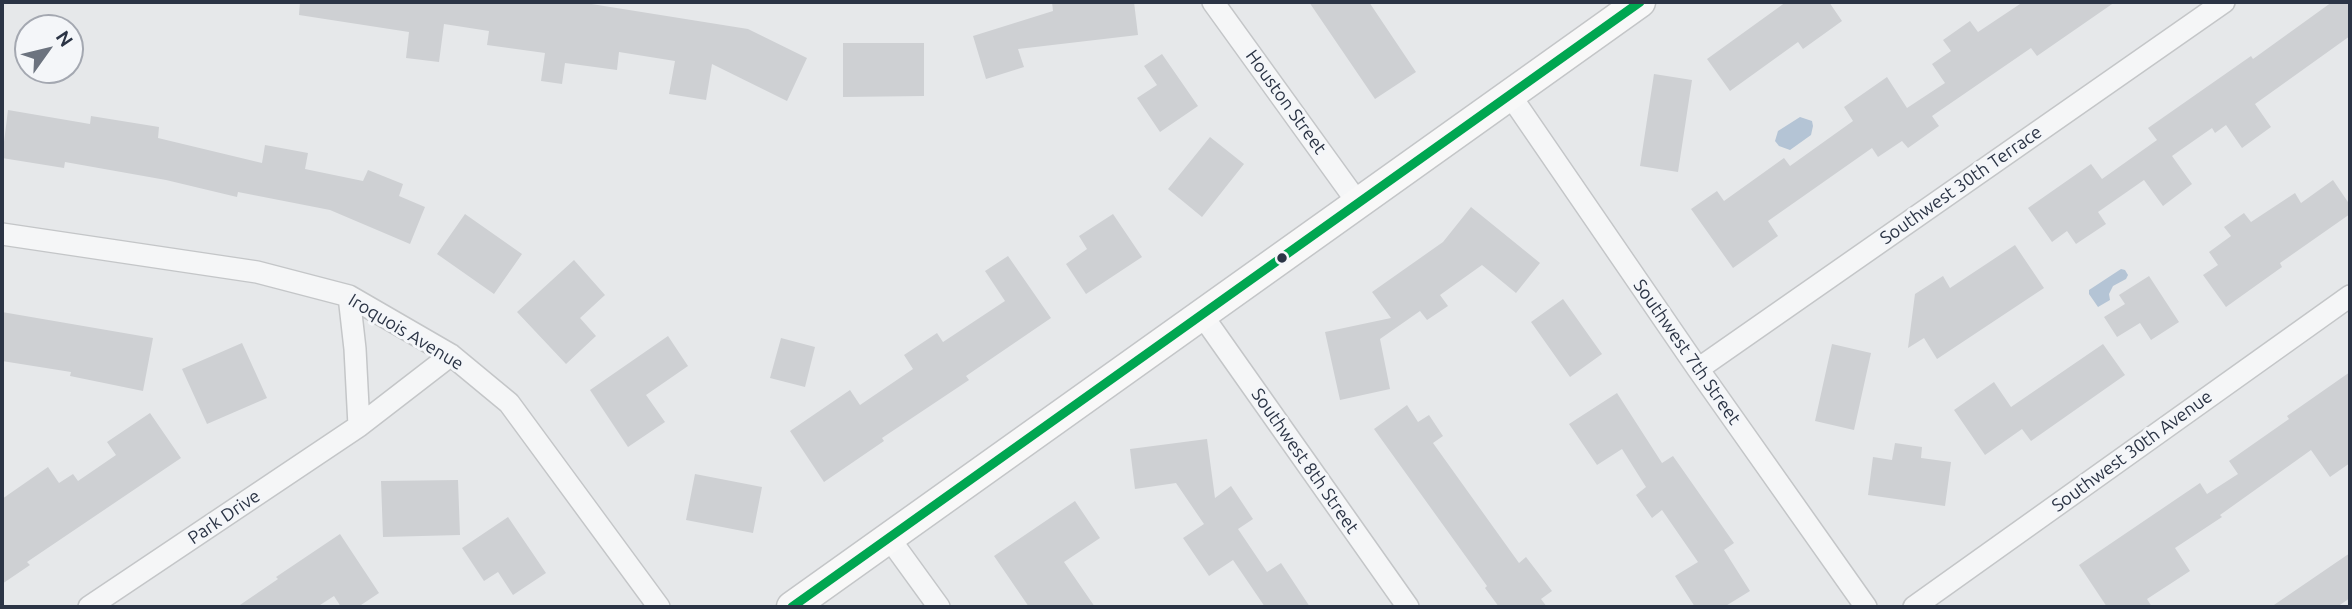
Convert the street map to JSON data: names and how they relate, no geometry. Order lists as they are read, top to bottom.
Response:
{
  "streets": {
    "street": [
      "Houston Street",
      "Southwest 30th Terrace",
      "Iroquois Avenue",
      "Southwest 7th Street",
      "Southwest 30th Avenue",
      "Southwest 8th Street",
      "Park Drive"
    ]
  },
  "crossings": [
    ["Southwest 30th Terrace", "Southwest 7th Street"],
    ["Iroquois Avenue", "Park Drive"]
  ],
  "north": "top right"
}
